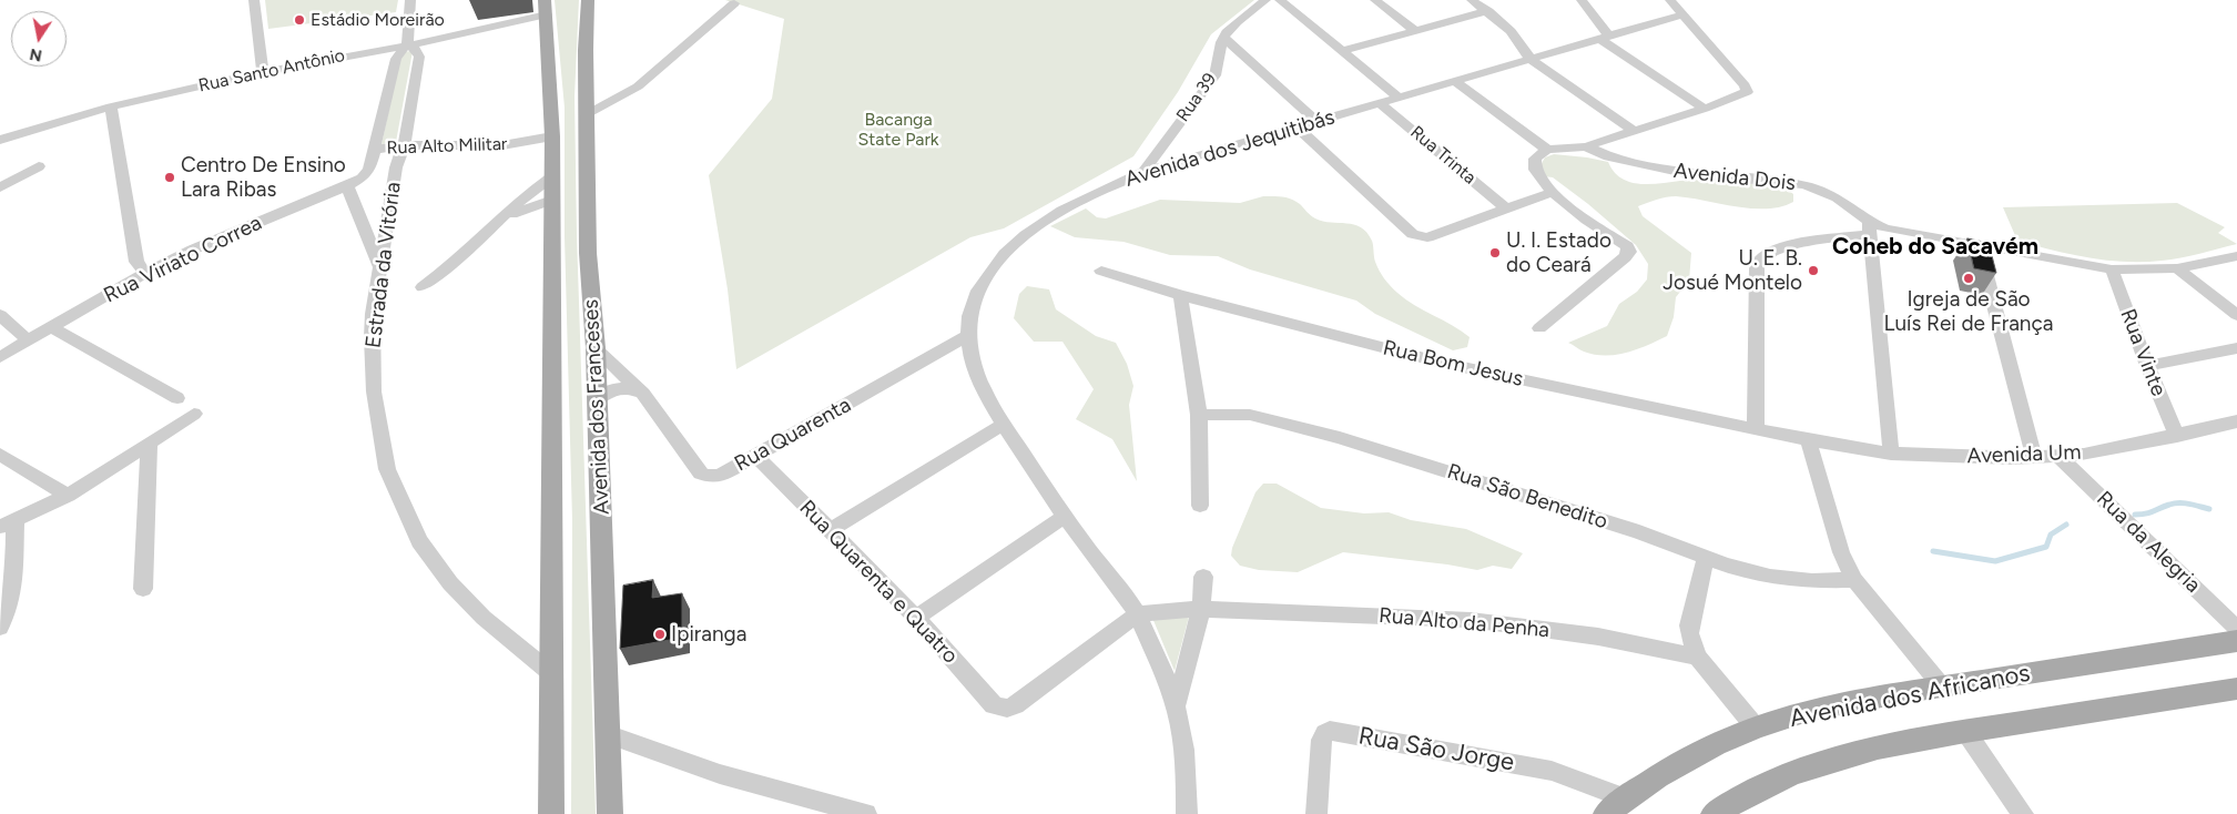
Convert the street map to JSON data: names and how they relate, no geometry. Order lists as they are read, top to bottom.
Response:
{
  "streets": {
    "main road": ["Avenida dos Franceses", "Avenida dos Africanos"],
    "street": [
      "Rua Santo Antônio",
      "Rua 39",
      "Rua Alto Militar",
      "Avenida dos Jequitibás",
      "Rua Trinta",
      "Avenida Dois",
      "Rua Viriato Correa",
      "Estrada da Vitória",
      "Rua Vinte",
      "Rua Bom Jesus",
      "Rua Quarenta",
      "Avenida Um",
      "Rua São Benedito",
      "Rua da Alegria",
      "Rua Quarenta e Quatro",
      "Rua Alto da Penha",
      "Rua São Jorge"
    ]
  },
  "crossings": [
    ["Rua Santo Antônio", "Rua Viriato Correa"],
    ["Rua Santo Antônio", "Estrada da Vitória"],
    ["Rua Santo Antônio", "Avenida dos Franceses"],
    ["Rua 39", "Avenida dos Jequitibás"],
    ["Rua Alto Militar", "Rua Viriato Correa"],
    ["Rua Alto Militar", "Estrada da Vitória"],
    ["Rua Alto Militar", "Avenida dos Franceses"],
    ["Avenida dos Jequitibás", "Rua Trinta"],
    ["Avenida dos Jequitibás", "Rua Quarenta"],
    ["Avenida dos Jequitibás", "Rua Quarenta e Quatro"],
    ["Avenida dos Jequitibás", "Rua Alto da Penha"],
    ["Avenida Dois", "Rua Vinte"],
    ["Rua Viriato Correa", "Estrada da Vitória"],
    ["Estrada da Vitória", "Avenida dos Franceses"],
    ["Rua Vinte", "Avenida Um"],
    ["Rua Bom Jesus", "Avenida Um"],
    ["Avenida dos Franceses", "Rua Quarenta"],
    ["Rua Quarenta", "Rua Quarenta e Quatro"],
    ["Avenida Um", "Rua da Alegria"],
    ["Rua Quarenta e Quatro", "Rua Alto da Penha"],
    ["Avenida dos Africanos", "Rua São Jorge"]
  ],
  "districts": ["Coheb do Sacavém"],
  "parks": ["Bacanga State Park"],
  "places": [
    "Estádio Moreirão",
    "Centro De Ensino Lara Ribas",
    "U. I. Estado do Ceará",
    "U. E. B. Josué Montelo",
    "Igreja de São Luís Rei de França",
    "Ipiranga"
  ],
  "north": "bottom"
}
